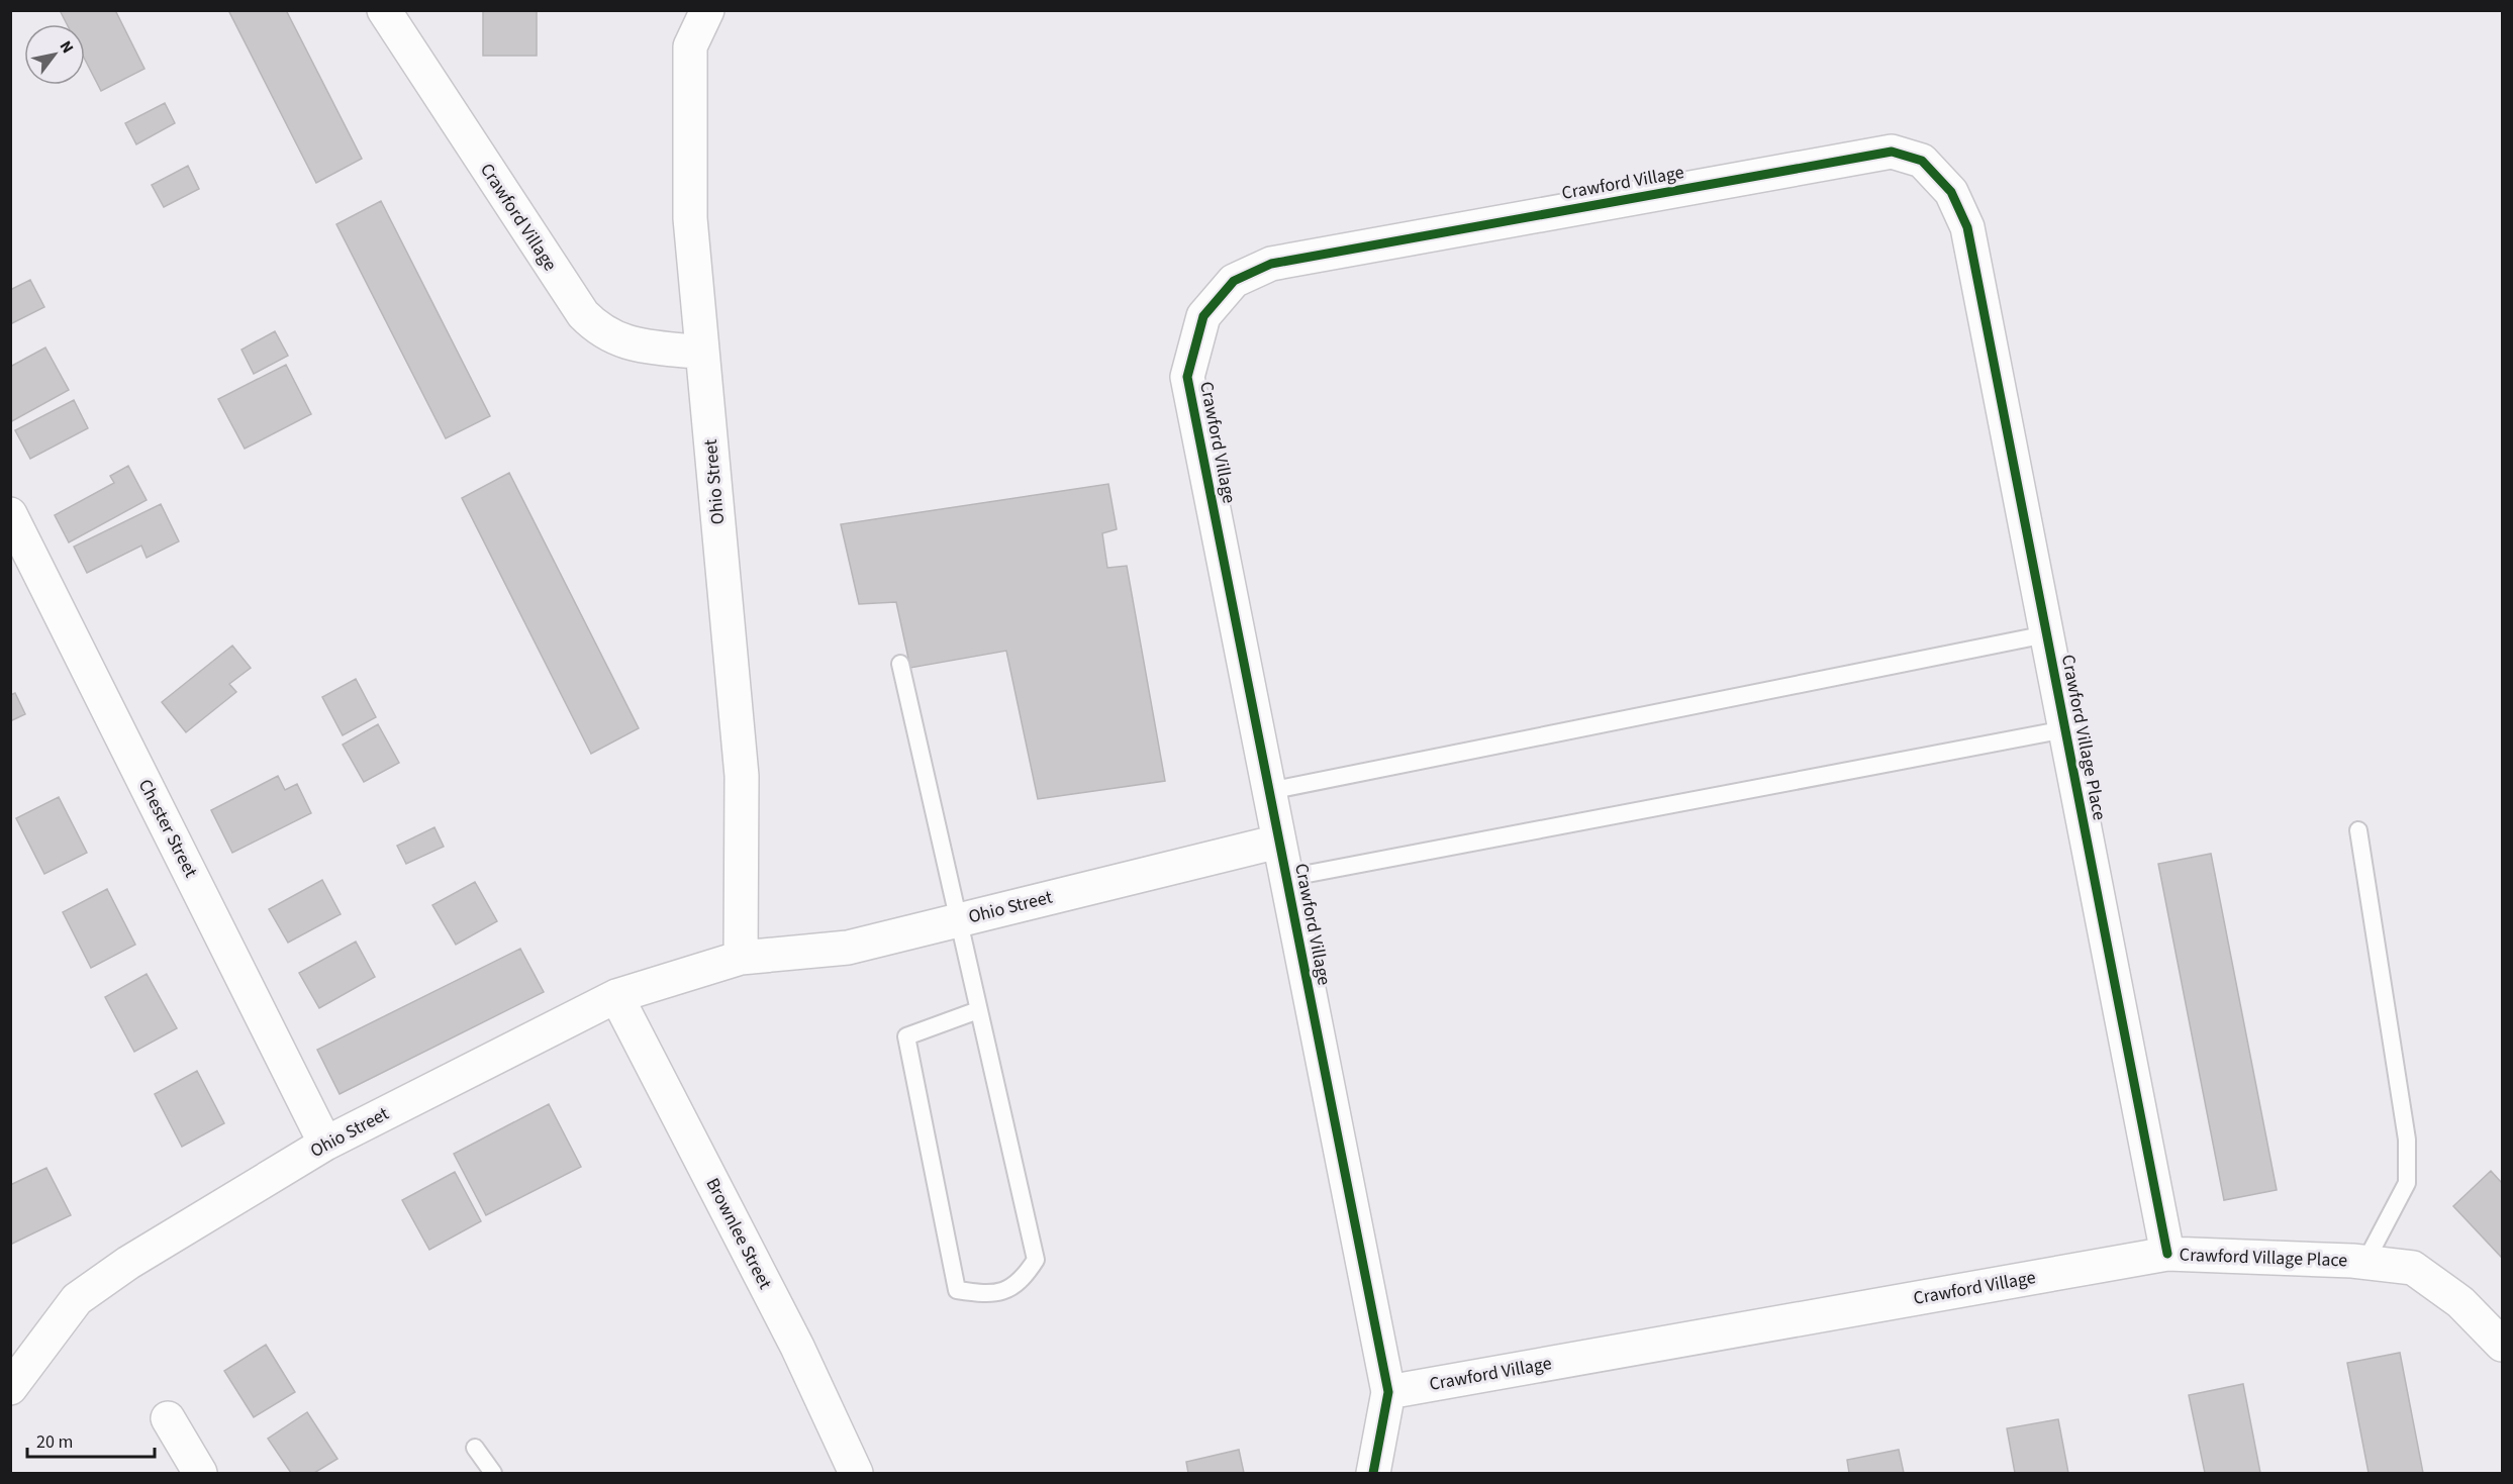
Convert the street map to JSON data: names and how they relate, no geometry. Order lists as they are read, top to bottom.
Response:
{
  "streets": {
    "street": [
      "Crawford Village",
      "Ohio Street",
      "Crawford Village Place",
      "Chester Street",
      "Brownlee Street"
    ]
  },
  "crossings": [
    ["Crawford Village", "Ohio Street"],
    ["Crawford Village", "Crawford Village Place"],
    ["Ohio Street", "Chester Street"],
    ["Ohio Street", "Brownlee Street"]
  ],
  "scale_bar": "20 m",
  "north": "top right"
}
